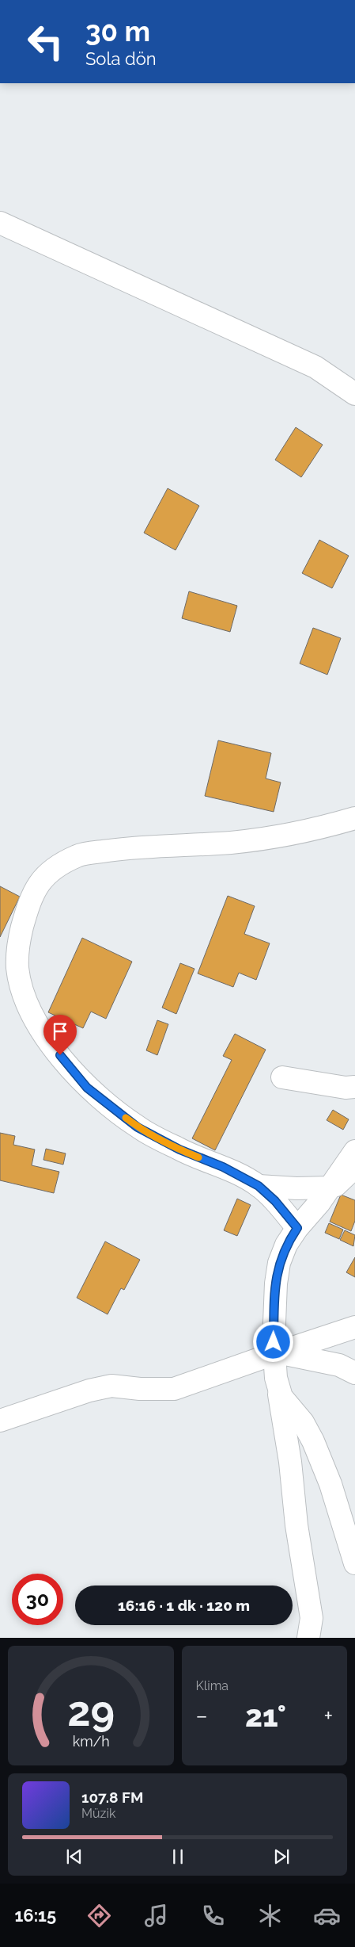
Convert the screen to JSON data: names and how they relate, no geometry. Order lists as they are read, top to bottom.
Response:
{
  "page": {
    "turn": ["30 m", "Sola dön"],
    "limit": "30",
    "trip": "16:16 · 1 dk · 120 m",
    "tile": "Klima",
    "heat": ["−", "21°", "+"],
    "song": ["107.8 FM", "Müzik"],
    "tabs": "16:15",
    "gauge": ["29", "km/h"]
  }
}
